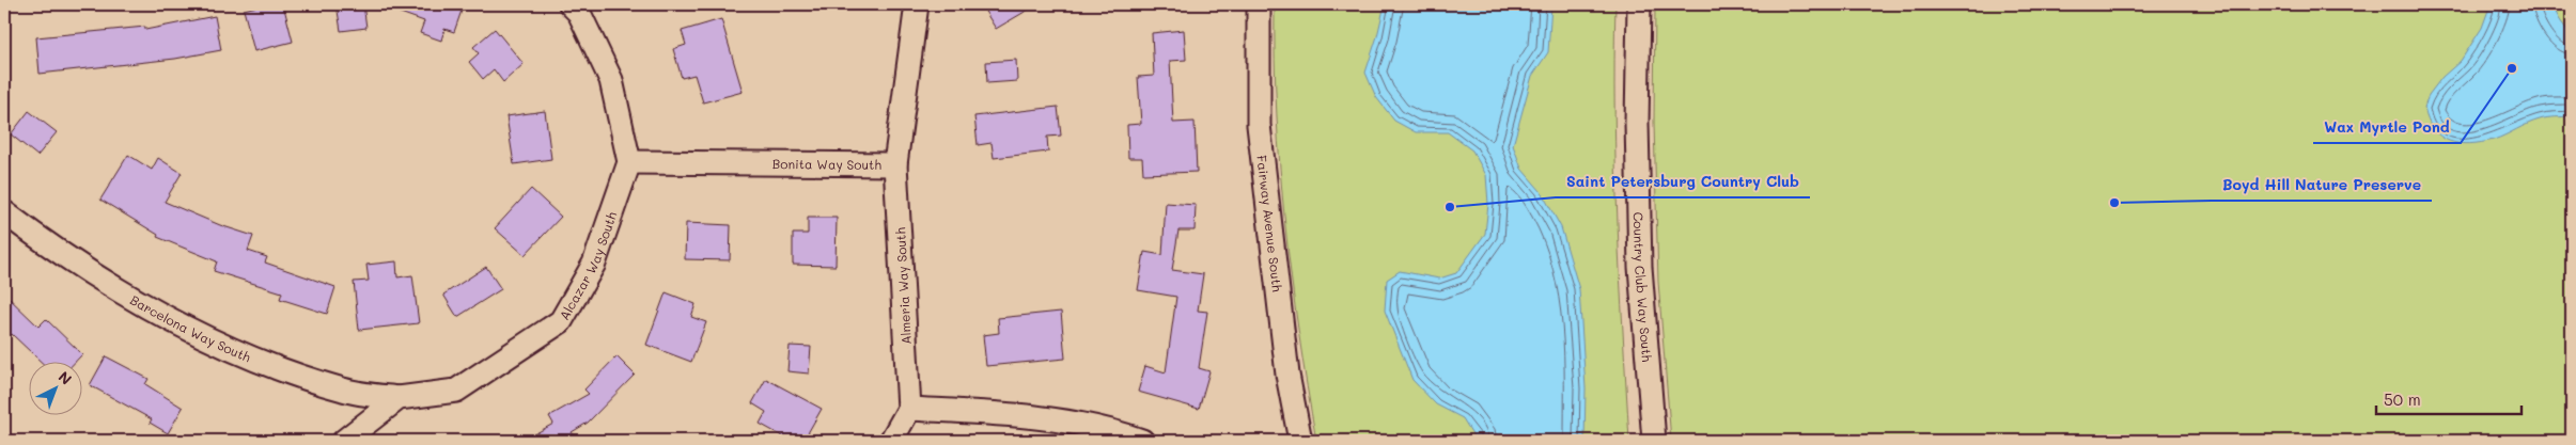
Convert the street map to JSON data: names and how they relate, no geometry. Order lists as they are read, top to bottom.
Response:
{
  "streets": {
    "street": [
      "Bonita Way South",
      "Fairway Avenue South",
      "Alcazar Way South",
      "Almeria Way South",
      "Country Club Way South",
      "Barcelona Way South"
    ]
  },
  "crossings": [
    ["Bonita Way South", "Alcazar Way South"],
    ["Bonita Way South", "Almeria Way South"],
    ["Alcazar Way South", "Barcelona Way South"]
  ],
  "places": ["Wax Myrtle Pond", "Boyd Hill Nature Preserve", "Saint Petersburg Country Club"],
  "scale_bar": "50 m",
  "north": "top right"
}
